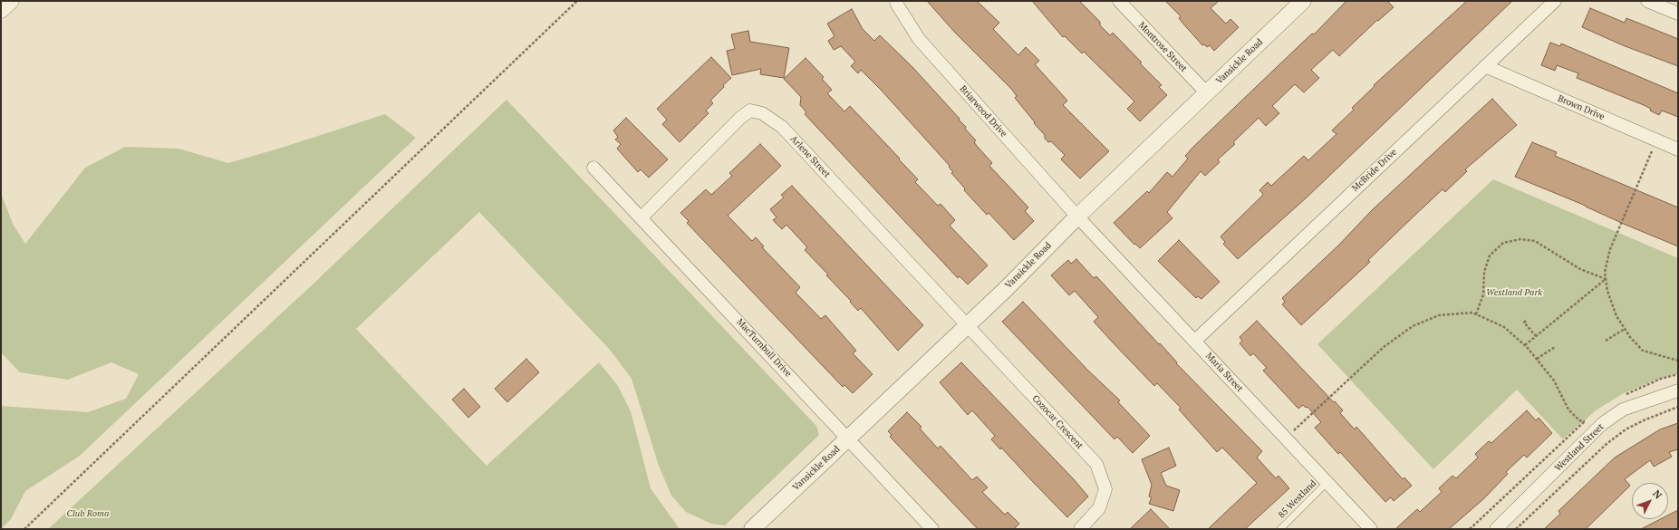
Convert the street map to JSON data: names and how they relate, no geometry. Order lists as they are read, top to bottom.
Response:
{
  "streets": {
    "street": [
      "Montrose Street",
      "Vansickle Road",
      "Brown Drive",
      "Briarwood Drive",
      "Arlene Street",
      "McBride Drive",
      "MacTurnbull Drive",
      "Maria Street",
      "Cozocar Crescent",
      "Westland Street"
    ],
    "lane": ["85 Westland"]
  },
  "crossings": [
    ["Montrose Street", "Vansickle Road"],
    ["Vansickle Road", "Briarwood Drive"],
    ["Vansickle Road", "Arlene Street"],
    ["Vansickle Road", "MacTurnbull Drive"],
    ["Vansickle Road", "Maria Street"],
    ["Vansickle Road", "Cozocar Crescent"],
    ["Brown Drive", "McBride Drive"],
    ["Briarwood Drive", "Maria Street"],
    ["Arlene Street", "MacTurnbull Drive"],
    ["Arlene Street", "Cozocar Crescent"],
    ["McBride Drive", "Maria Street"],
    ["Maria Street", "85 Westland"]
  ],
  "parks": ["Westland Park", "Club Roma"],
  "north": "top right"
}
